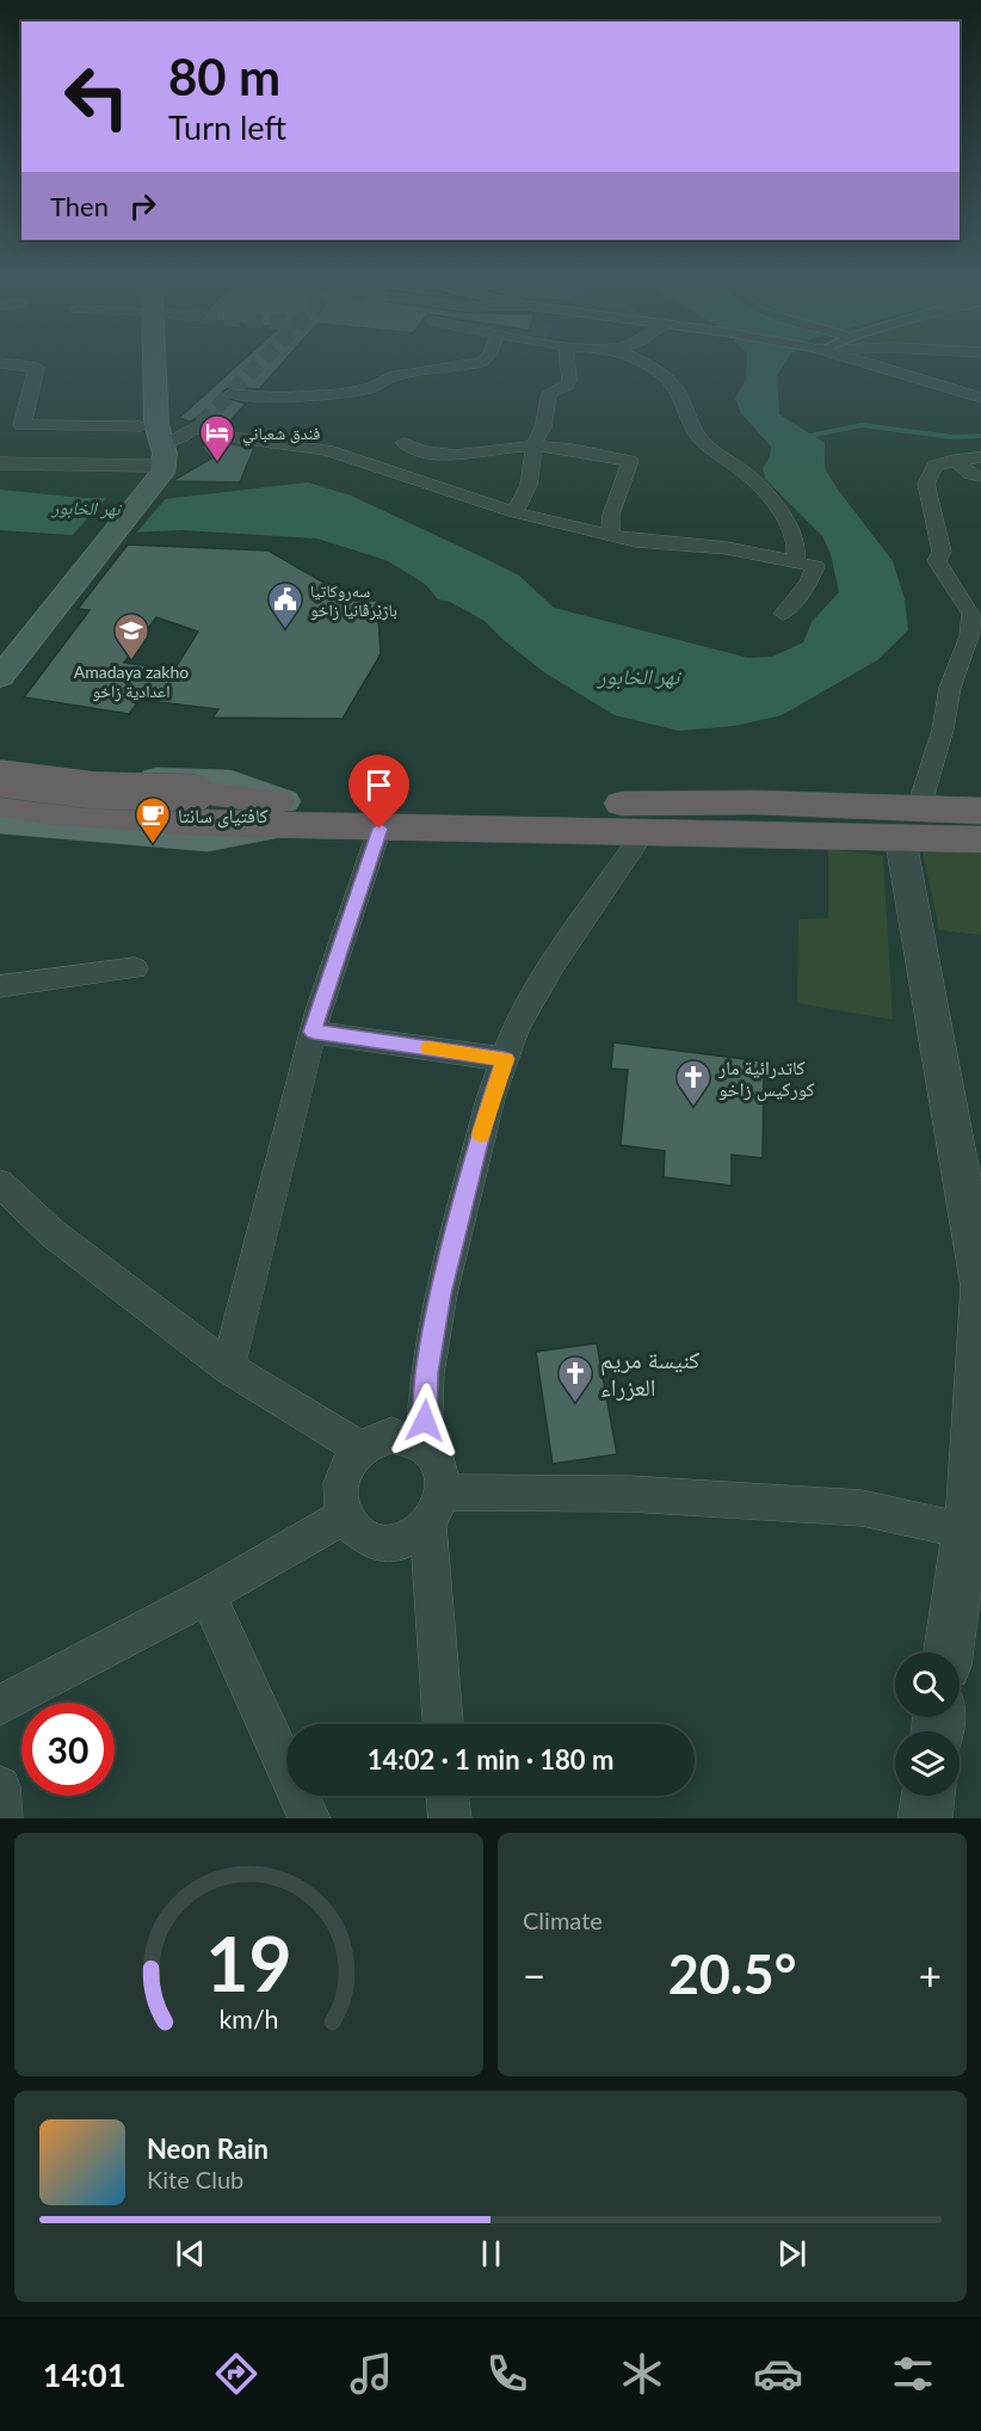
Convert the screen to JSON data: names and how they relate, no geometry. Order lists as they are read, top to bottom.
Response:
{
  "water": ["نهر الخابور"],
  "places": {
    "hotel": ["فندق شعباني"],
    "public building": ["سه‌روكاتيا باژێرڤانيا زاخو"],
    "school or university": ["Amadaya zakho اعدادية زاخو"],
    "cafe": ["کافتیای سانتا"],
    "church": ["كاتدرائية مار كوركيس زاخو", "كنيسة مريم العزراء"]
  },
  "page": {
    "turn": ["80 m", "Turn left"],
    "then": "Then",
    "limit": "30",
    "trip": "14:02 · 1 min · 180 m",
    "tile": "Climate",
    "heat": ["−", "20.5°", "+"],
    "song": ["Neon Rain", "Kite Club"],
    "tabs": "14:01",
    "gauge": ["19", "km/h"]
  }
}
